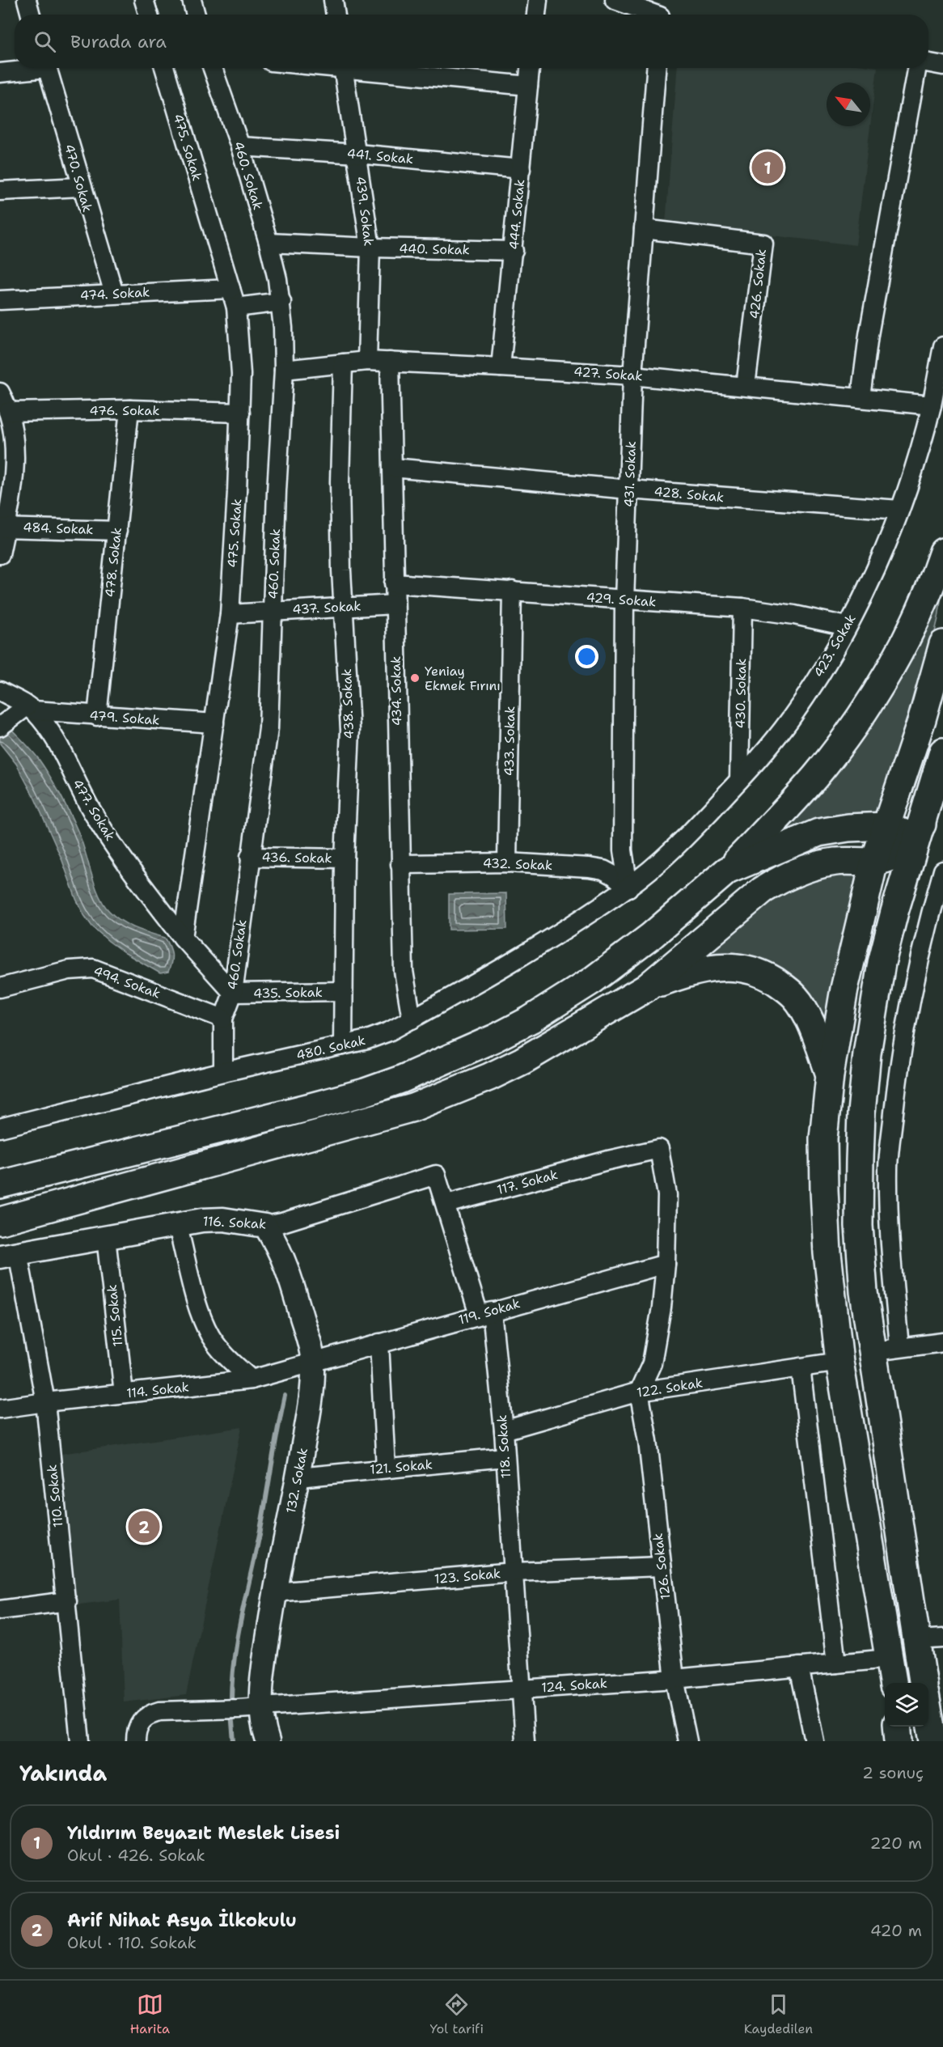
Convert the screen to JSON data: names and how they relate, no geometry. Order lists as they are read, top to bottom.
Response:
{
  "streets": {
    "main road": ["116. Sokak", "132. Sokak"],
    "street": [
      "475. Sokak",
      "441. Sokak",
      "460. Sokak",
      "470. Sokak",
      "439. Sokak",
      "444. Sokak",
      "440. Sokak",
      "426. Sokak",
      "474. Sokak",
      "427. Sokak",
      "476. Sokak",
      "431. Sokak",
      "428. Sokak",
      "484. Sokak",
      "478. Sokak",
      "429. Sokak",
      "437. Sokak",
      "423. Sokak",
      "434. Sokak",
      "430. Sokak",
      "438. Sokak",
      "479. Sokak",
      "433. Sokak",
      "477. Sokak",
      "436. Sokak",
      "432. Sokak",
      "494. Sokak",
      "435. Sokak",
      "480. Sokak",
      "117. Sokak",
      "119. Sokak",
      "115. Sokak",
      "122. Sokak",
      "114. Sokak",
      "118. Sokak",
      "121. Sokak",
      "110. Sokak",
      "126. Sokak",
      "123. Sokak",
      "124. Sokak"
    ]
  },
  "crossings": [
    ["475. Sokak", "474. Sokak"],
    ["475. Sokak", "476. Sokak"],
    ["475. Sokak", "437. Sokak"],
    ["475. Sokak", "479. Sokak"],
    ["475. Sokak", "477. Sokak"],
    ["441. Sokak", "460. Sokak"],
    ["441. Sokak", "439. Sokak"],
    ["441. Sokak", "444. Sokak"],
    ["460. Sokak", "440. Sokak"],
    ["460. Sokak", "427. Sokak"],
    ["460. Sokak", "437. Sokak"],
    ["460. Sokak", "436. Sokak"],
    ["460. Sokak", "494. Sokak"],
    ["460. Sokak", "435. Sokak"],
    ["460. Sokak", "480. Sokak"],
    ["470. Sokak", "474. Sokak"],
    ["439. Sokak", "440. Sokak"],
    ["439. Sokak", "427. Sokak"],
    ["444. Sokak", "440. Sokak"],
    ["444. Sokak", "427. Sokak"],
    ["426. Sokak", "427. Sokak"],
    ["426. Sokak", "431. Sokak"],
    ["427. Sokak", "431. Sokak"],
    ["427. Sokak", "423. Sokak"],
    ["427. Sokak", "434. Sokak"],
    ["427. Sokak", "438. Sokak"],
    ["476. Sokak", "478. Sokak"],
    ["431. Sokak", "428. Sokak"],
    ["431. Sokak", "429. Sokak"],
    ["431. Sokak", "423. Sokak"],
    ["431. Sokak", "432. Sokak"],
    ["431. Sokak", "480. Sokak"],
    ["428. Sokak", "423. Sokak"],
    ["428. Sokak", "434. Sokak"],
    ["484. Sokak", "478. Sokak"],
    ["478. Sokak", "479. Sokak"],
    ["429. Sokak", "423. Sokak"],
    ["429. Sokak", "434. Sokak"],
    ["429. Sokak", "430. Sokak"],
    ["429. Sokak", "433. Sokak"],
    ["437. Sokak", "434. Sokak"],
    ["437. Sokak", "438. Sokak"],
    ["423. Sokak", "430. Sokak"],
    ["423. Sokak", "432. Sokak"],
    ["423. Sokak", "480. Sokak"],
    ["434. Sokak", "432. Sokak"],
    ["434. Sokak", "480. Sokak"],
    ["438. Sokak", "436. Sokak"],
    ["438. Sokak", "435. Sokak"],
    ["438. Sokak", "480. Sokak"],
    ["479. Sokak", "477. Sokak"],
    ["433. Sokak", "432. Sokak"],
    ["432. Sokak", "480. Sokak"],
    ["117. Sokak", "116. Sokak"],
    ["117. Sokak", "119. Sokak"],
    ["116. Sokak", "115. Sokak"],
    ["116. Sokak", "132. Sokak"],
    ["116. Sokak", "110. Sokak"],
    ["119. Sokak", "114. Sokak"],
    ["119. Sokak", "118. Sokak"],
    ["119. Sokak", "132. Sokak"],
    ["115. Sokak", "114. Sokak"],
    ["122. Sokak", "118. Sokak"],
    ["122. Sokak", "126. Sokak"],
    ["114. Sokak", "132. Sokak"],
    ["114. Sokak", "110. Sokak"],
    ["118. Sokak", "121. Sokak"],
    ["118. Sokak", "123. Sokak"],
    ["118. Sokak", "124. Sokak"],
    ["121. Sokak", "132. Sokak"],
    ["132. Sokak", "123. Sokak"],
    ["132. Sokak", "124. Sokak"],
    ["126. Sokak", "123. Sokak"],
    ["126. Sokak", "124. Sokak"]
  ],
  "places": ["Yeniay Ekmek Fırını"],
  "north": "top left",
  "page": {
    "search": "Burada ara",
    "pins": ["1", "2"],
    "heading": ["Yakında", "2 sonuç"],
    "list": [
      {
        "mark": "1",
        "name": "Yıldırım Beyazıt Meslek Lisesi",
        "note": "Okul · 426. Sokak",
        "value": "220 m"
      },
      {
        "mark": "2",
        "name": "Arif Nihat Asya İlkokulu",
        "note": "Okul · 110. Sokak",
        "value": "420 m"
      }
    ],
    "nav": ["Harita", "Yol tarifi", "Kaydedilen"]
  }
}
